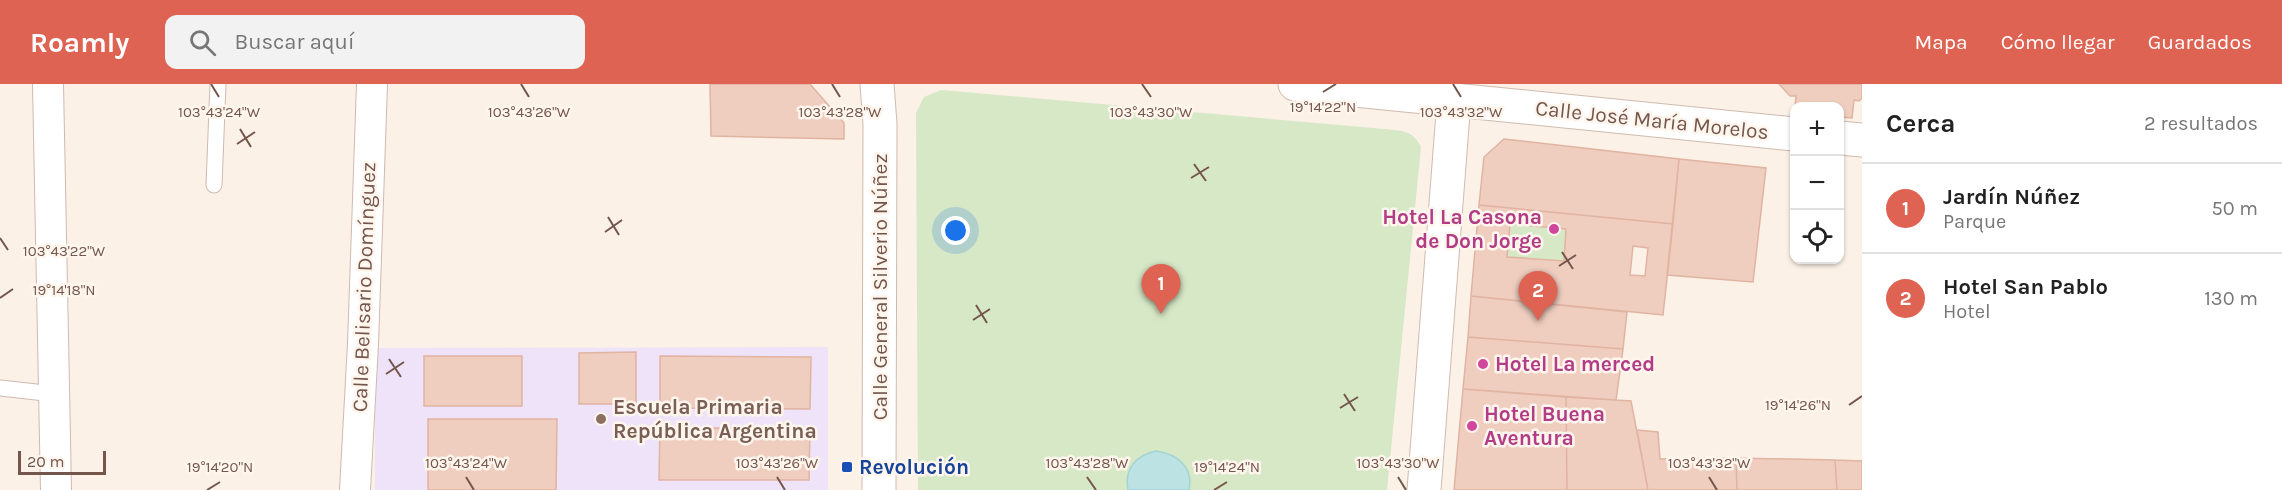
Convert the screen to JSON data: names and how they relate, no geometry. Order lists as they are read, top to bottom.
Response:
{
  "streets": {
    "main road": ["Calle José María Morelos", "Calle General Silverio Núñez"],
    "street": ["Calle Belisario Domínguez"]
  },
  "places": {
    "other": [
      "Hotel La Casona de Don Jorge",
      "Hotel La merced",
      "Escuela Primaria República Argentina",
      "Hotel Buena Aventura"
    ],
    "transit": ["Revolución"]
  },
  "scale_bar": "20 m",
  "page": {
    "header": "Roamly",
    "search": "Buscar aquí",
    "nav": ["Mapa", "Cómo llegar", "Guardados"],
    "heading": ["Cerca", "2 resultados"],
    "map_buttons": ["+", "−"],
    "list": [
      {
        "mark": "1",
        "name": "Jardín Núñez",
        "note": "Parque",
        "value": "50 m"
      },
      {
        "mark": "2",
        "name": "Hotel San Pablo",
        "note": "Hotel",
        "value": "130 m"
      }
    ],
    "pins": ["1", "2"],
    "scale": "20 m"
  },
  "coordinates": [
    "19°14'22\"N",
    "103°43'24\"W",
    "103°43'26\"W",
    "103°43'28\"W",
    "103°43'30\"W",
    "103°43'32\"W",
    "103°43'22\"W",
    "19°14'18\"N",
    "19°14'26\"N",
    "19°14'20\"N",
    "19°14'24\"N"
  ]
}
